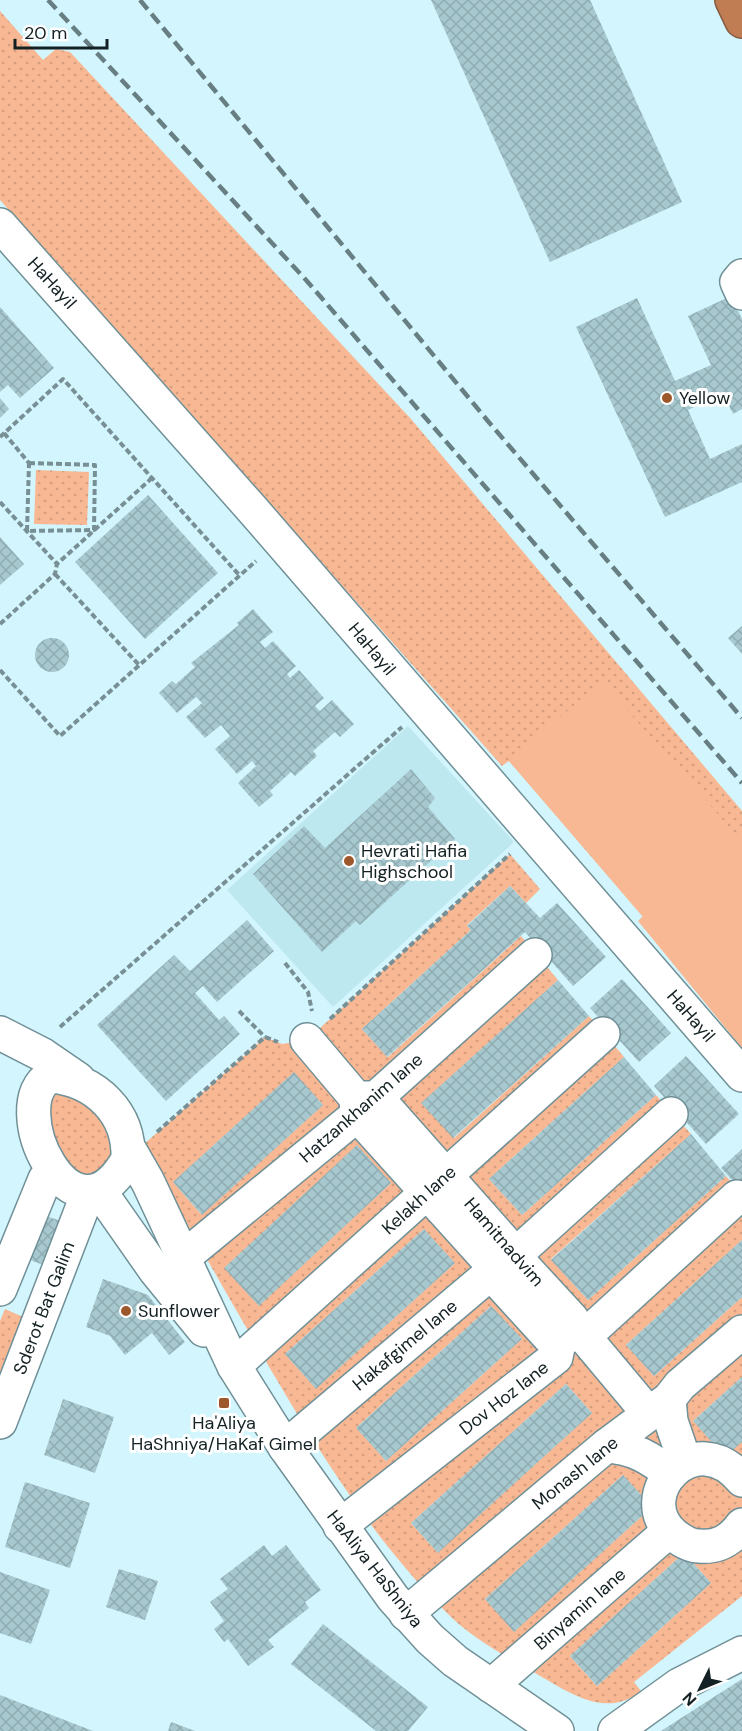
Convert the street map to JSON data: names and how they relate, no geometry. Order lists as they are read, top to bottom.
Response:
{
  "streets": {
    "street": [
      "HaHayil",
      "Hatzankhanim lane",
      "Kelakh lane",
      "Hamitnadvim",
      "Sderot Bat Galim",
      "Hakafgimel lane",
      "Dov Hoz lane",
      "Monash lane",
      "HaAliya HaShniya",
      "Binyamin lane"
    ]
  },
  "crossings": [
    ["Hatzankhanim lane", "Hamitnadvim"],
    ["Hatzankhanim lane", "HaAliya HaShniya"],
    ["Kelakh lane", "Hamitnadvim"],
    ["Kelakh lane", "HaAliya HaShniya"],
    ["Hamitnadvim", "Hakafgimel lane"],
    ["Hamitnadvim", "Dov Hoz lane"],
    ["Hamitnadvim", "Monash lane"],
    ["Sderot Bat Galim", "HaAliya HaShniya"],
    ["Hakafgimel lane", "HaAliya HaShniya"],
    ["Dov Hoz lane", "HaAliya HaShniya"],
    ["Monash lane", "HaAliya HaShniya"],
    ["HaAliya HaShniya", "Binyamin lane"]
  ],
  "places": {
    "other": ["Yellow", "Hevrati Hafia Highschool", "Sunflower"],
    "transit": ["Ha'Aliya HaShniya/HaKaf Gimel"]
  },
  "scale_bar": "20 m",
  "north": "bottom left"
}
